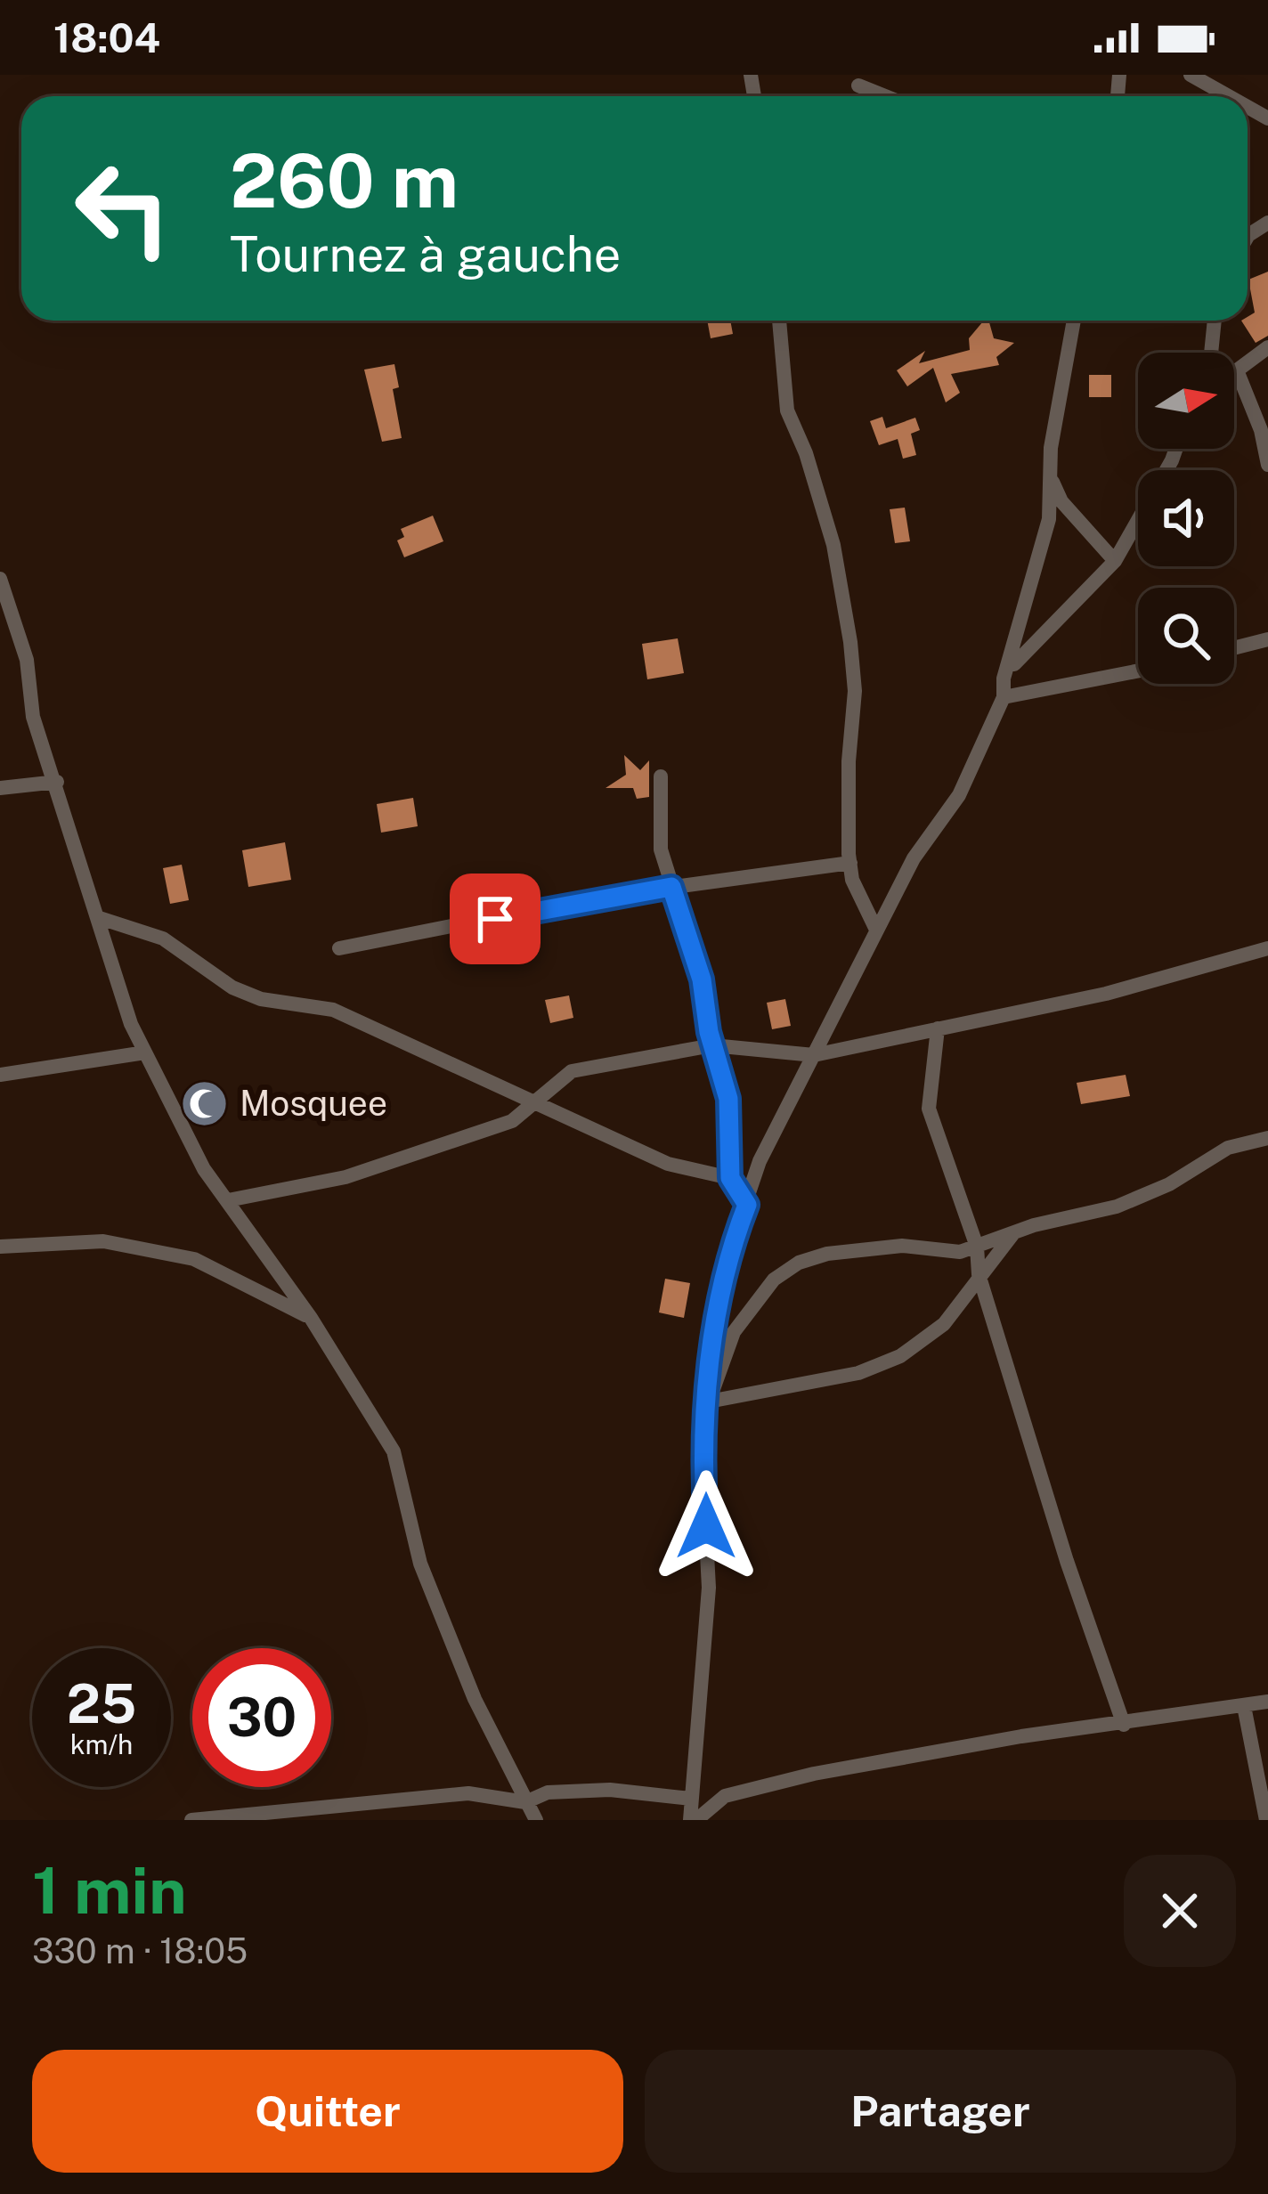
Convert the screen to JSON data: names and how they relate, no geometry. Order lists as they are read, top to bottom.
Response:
{
  "places": {
    "mosque": ["Mosquee"]
  },
  "north": "right",
  "page": {
    "status": "18:04",
    "turn": ["260 m", "Tournez à gauche"],
    "speed": "25 km/h",
    "limit": "30",
    "heading": ["1 min", "330 m · 18:05"],
    "buttons": ["Quitter", "Partager"]
  }
}
